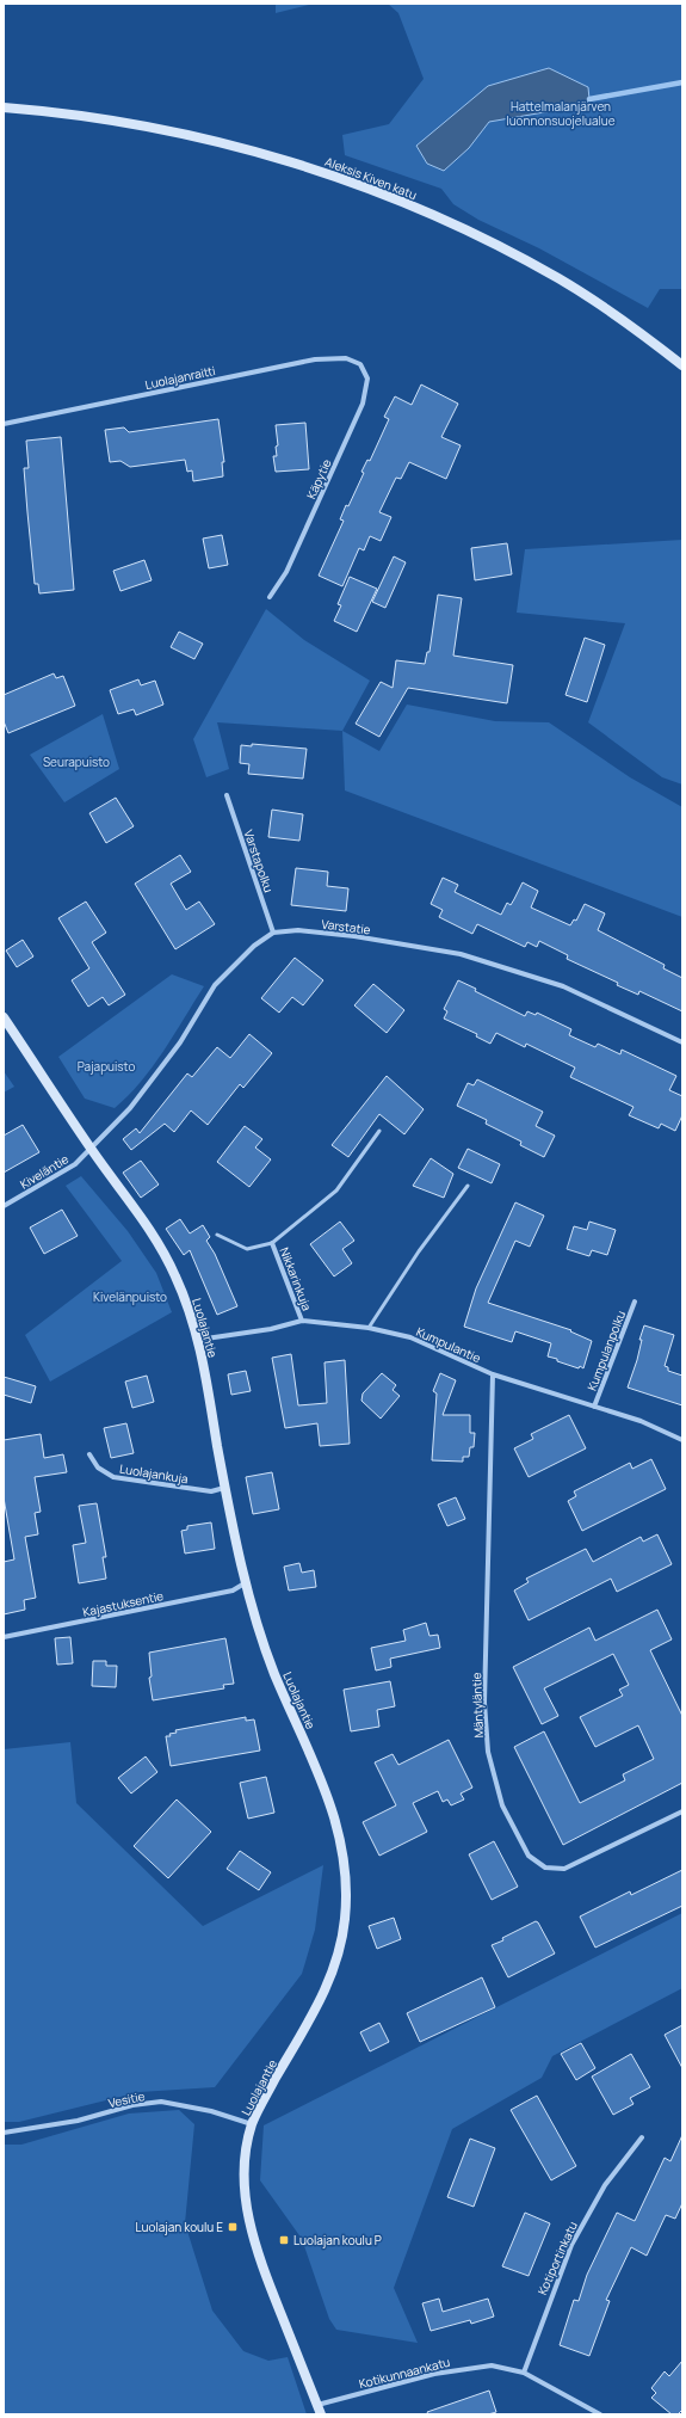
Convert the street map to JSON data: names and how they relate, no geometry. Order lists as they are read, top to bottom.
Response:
{
  "streets": {
    "main road": ["Aleksis Kiven katu", "Luolajantie"],
    "street": [
      "Luolajanraitti",
      "Käpytie",
      "Varstapolku",
      "Varstatie",
      "Kiveläntie",
      "Nikkarinkuja",
      "Kumpulantie",
      "Kumpulanpolku",
      "Luolajankuja",
      "Kajastuksentie",
      "Mäntyläntie",
      "Vesitie",
      "Kotiportinkatu",
      "Kotikunnaankatu"
    ]
  },
  "crossings": [
    ["Luolajanraitti", "Käpytie"],
    ["Varstapolku", "Varstatie"],
    ["Varstatie", "Kiveläntie"],
    ["Varstatie", "Luolajantie"],
    ["Kiveläntie", "Luolajantie"],
    ["Nikkarinkuja", "Kumpulantie"],
    ["Luolajantie", "Kumpulantie"],
    ["Luolajantie", "Luolajankuja"],
    ["Luolajantie", "Kajastuksentie"],
    ["Luolajantie", "Vesitie"],
    ["Luolajantie", "Kotikunnaankatu"],
    ["Kumpulantie", "Kumpulanpolku"],
    ["Kumpulantie", "Mäntyläntie"],
    ["Kotiportinkatu", "Kotikunnaankatu"]
  ],
  "parks": [
    "Hattelmalanjärven luonnonsuojelualue",
    "Seurapuisto",
    "Pajapuisto",
    "Kivelänpuisto"
  ],
  "places": {
    "transit": ["Luolajan koulu E", "Luolajan koulu P"]
  }
}
